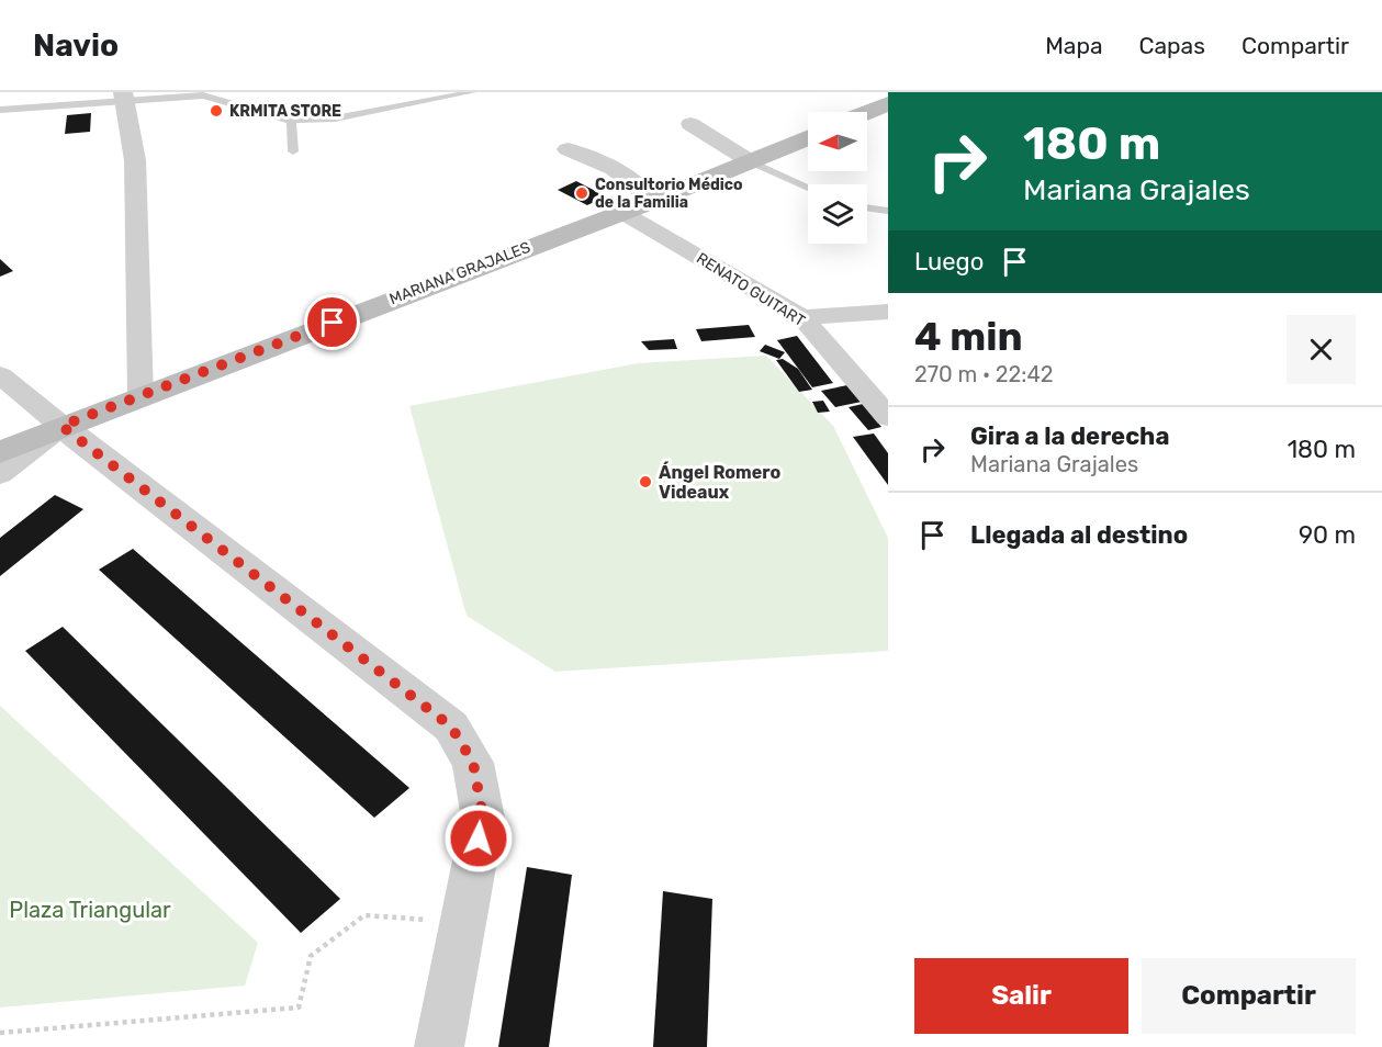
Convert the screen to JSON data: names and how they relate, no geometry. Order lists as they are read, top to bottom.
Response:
{
  "streets": {
    "main road": ["MARIANA GRAJALES"],
    "street": ["RENATO GUITART"]
  },
  "crossings": [
    ["MARIANA GRAJALES", "RENATO GUITART"]
  ],
  "parks": ["Plaza Triangular"],
  "places": ["KRMITA STORE", "Consultorio Médico de la Familia", "Ángel Romero Videaux"],
  "north": "left",
  "page": {
    "header": "Navio",
    "nav": ["Mapa", "Capas", "Compartir"],
    "turn": ["180 m", "Mariana Grajales"],
    "then": "Luego",
    "heading": ["4 min", "270 m · 22:42"],
    "list": [
      {
        "name": "Gira a la derecha",
        "note": "Mariana Grajales",
        "value": "180 m"
      },
      {
        "name": "Llegada al destino",
        "value": "90 m"
      }
    ],
    "buttons": ["Salir", "Compartir"]
  }
}
